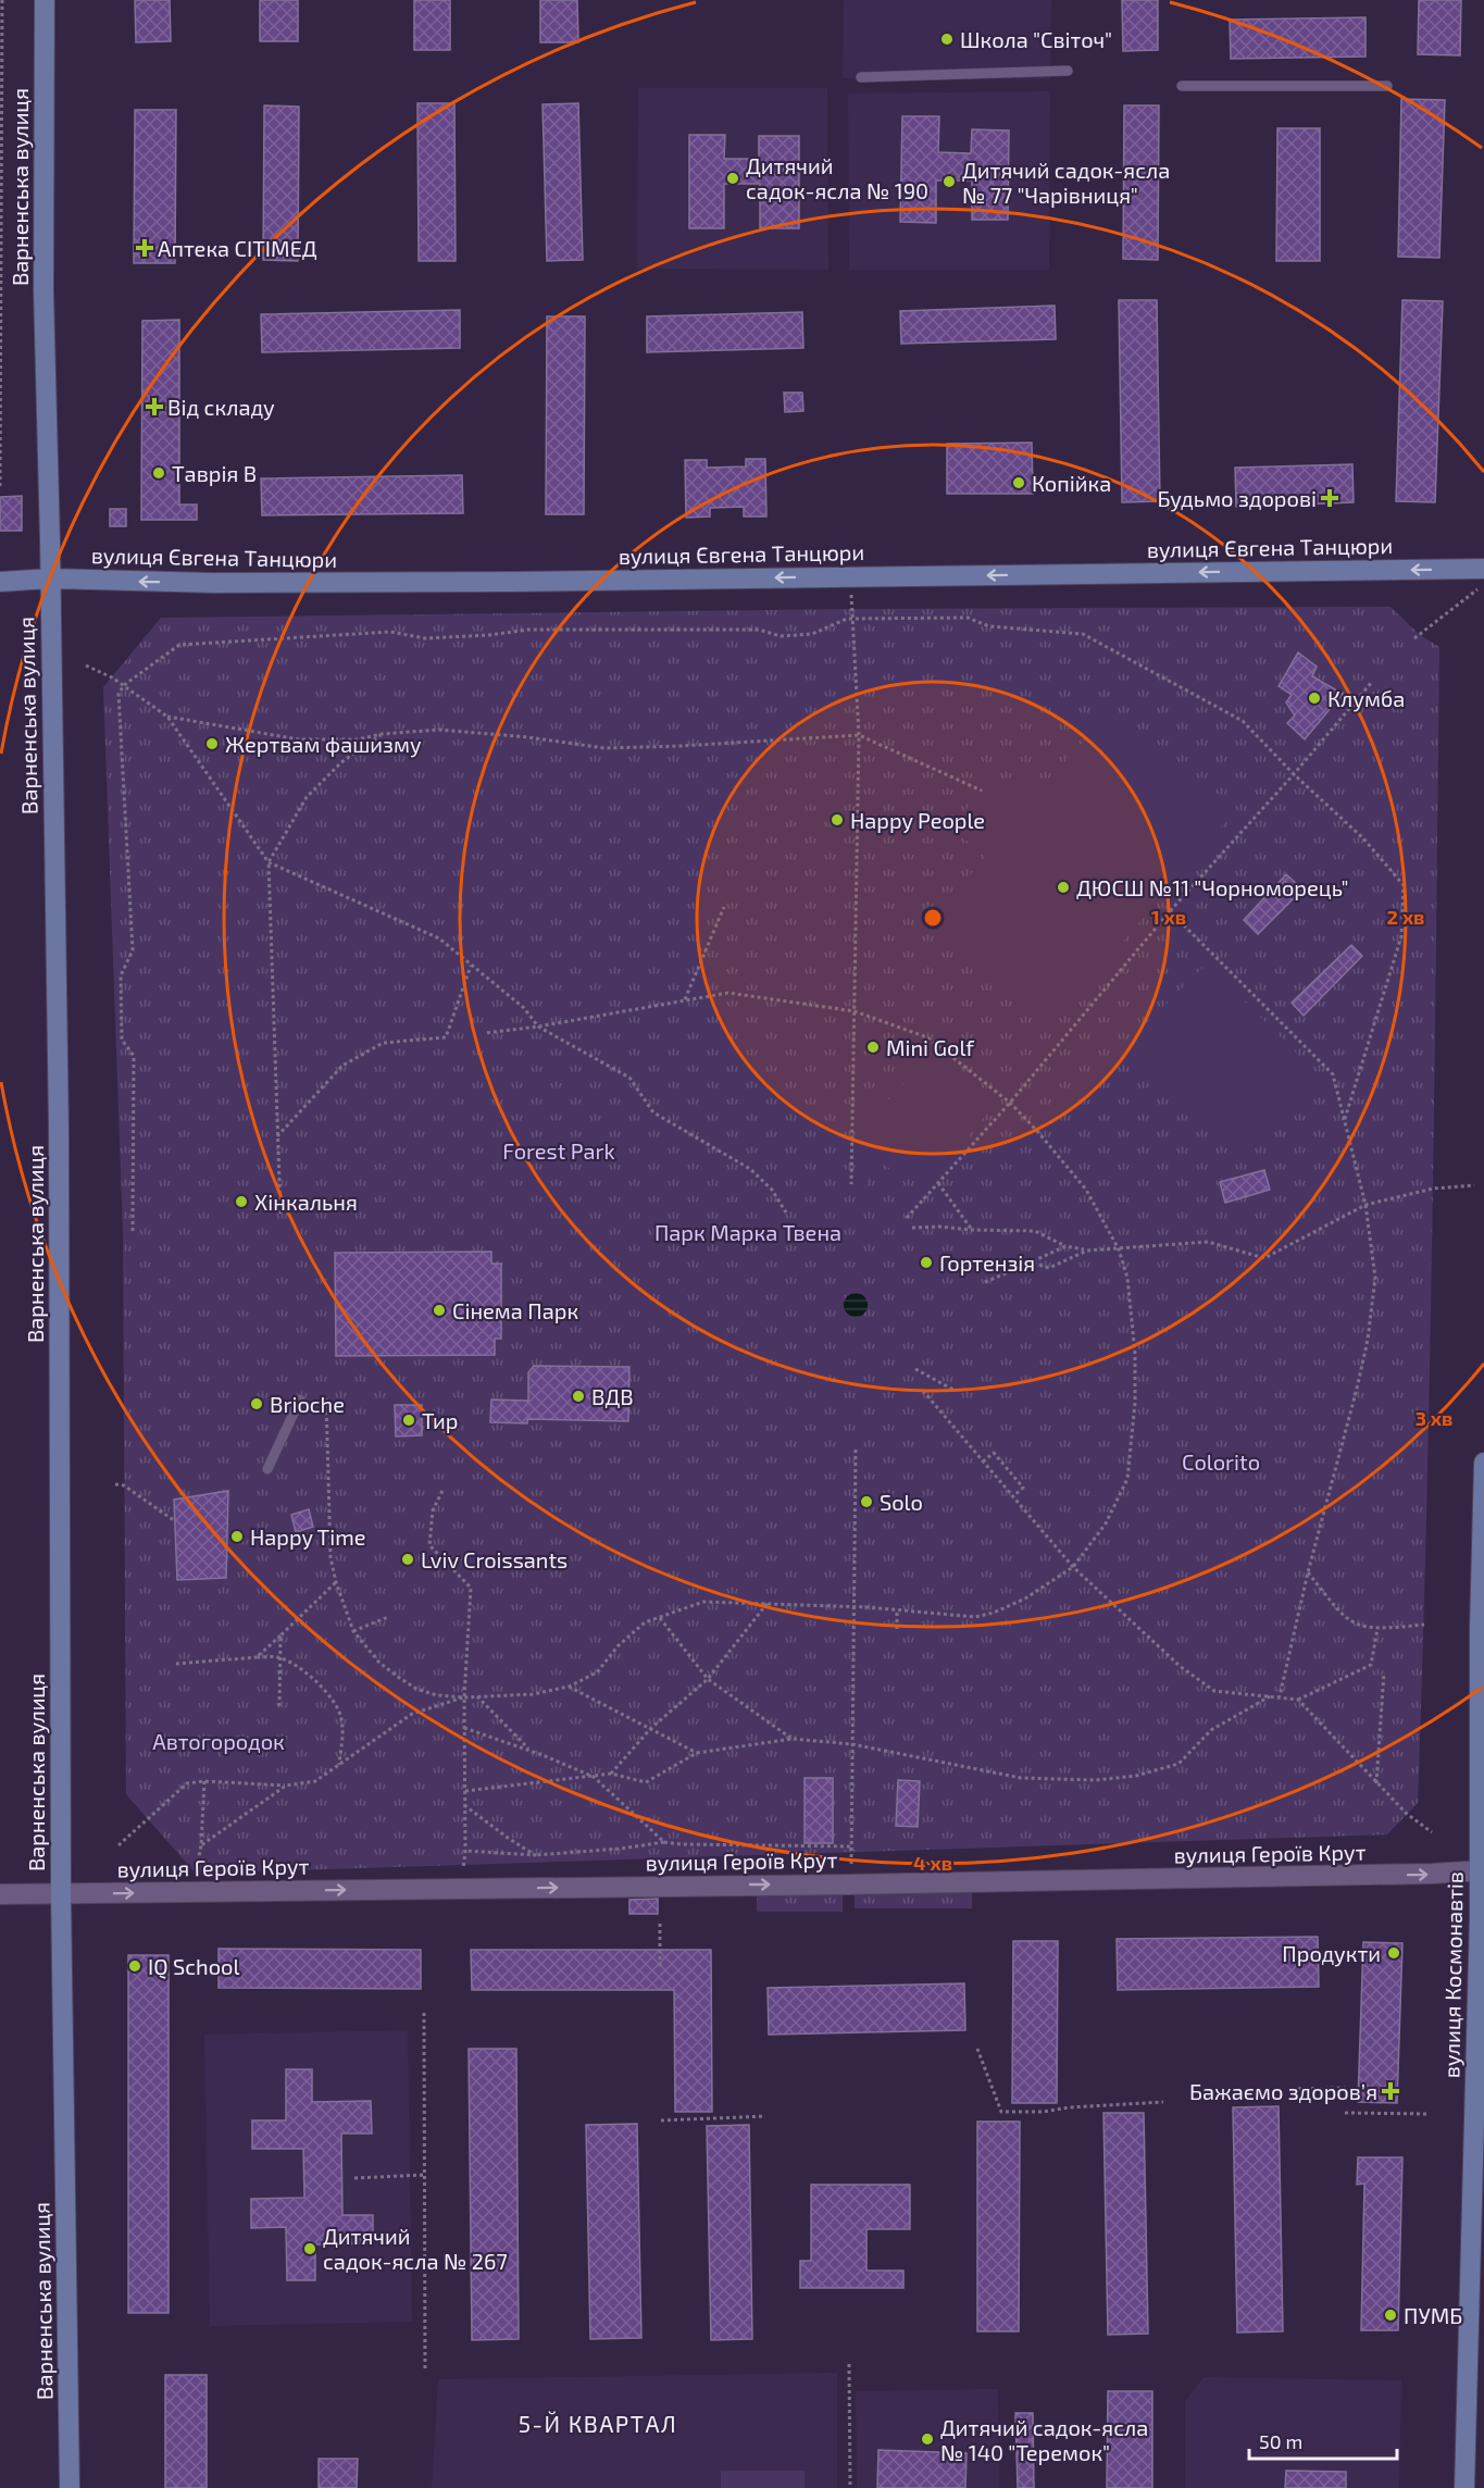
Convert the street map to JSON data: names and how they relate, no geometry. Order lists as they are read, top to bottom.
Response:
{
  "streets": {
    "street": [
      "Варненська вулиця",
      "вулиця Євгена Танцюри",
      "вулиця Героїв Крут",
      "вулиця Космонавтів"
    ]
  },
  "crossings": [
    ["Варненська вулиця", "вулиця Євгена Танцюри"],
    ["Варненська вулиця", "вулиця Героїв Крут"],
    ["вулиця Героїв Крут", "вулиця Космонавтів"]
  ],
  "one_way": ["вулиця Євгена Танцюри", "вулиця Героїв Крут"],
  "districts": ["5-Й КВАРТАЛ"],
  "parks": [
    "Forest Park",
    "Парк Марка Твена",
    "Colorito",
    "Автогородок"
  ],
  "places": {
    "other": [
      "Школа \"Світоч\"",
      "Дитячий садок-ясла № 190",
      "Дитячий садок-ясла № 77 \"Чарівниця\"",
      "Таврія В",
      "Копійка",
      "Клумба",
      "Жертвам фашизму",
      "Happy People",
      "ДЮСШ №11 \"Чорноморець\"",
      "Mini Golf",
      "Хінкальня",
      "Гортензія",
      "Сінема Парк",
      "ВДВ",
      "Brioche",
      "Тир",
      "Solo",
      "Happy Time",
      "Lviv Croissants",
      "Продукти",
      "IQ School",
      "Дитячий садок-ясла № 267",
      "ПУМБ",
      "Дитячий садок-ясла № 140 \"Теремок\""
    ],
    "health": [
      "Аптека СІТІМЕД",
      "Від складу",
      "Будьмо здорові",
      "Бажаємо здоровʼя"
    ]
  },
  "scale_bar": "50 m",
  "rings": [
    "1 хв",
    "2 хв",
    "3 хв",
    "4 хв"
  ]
}
